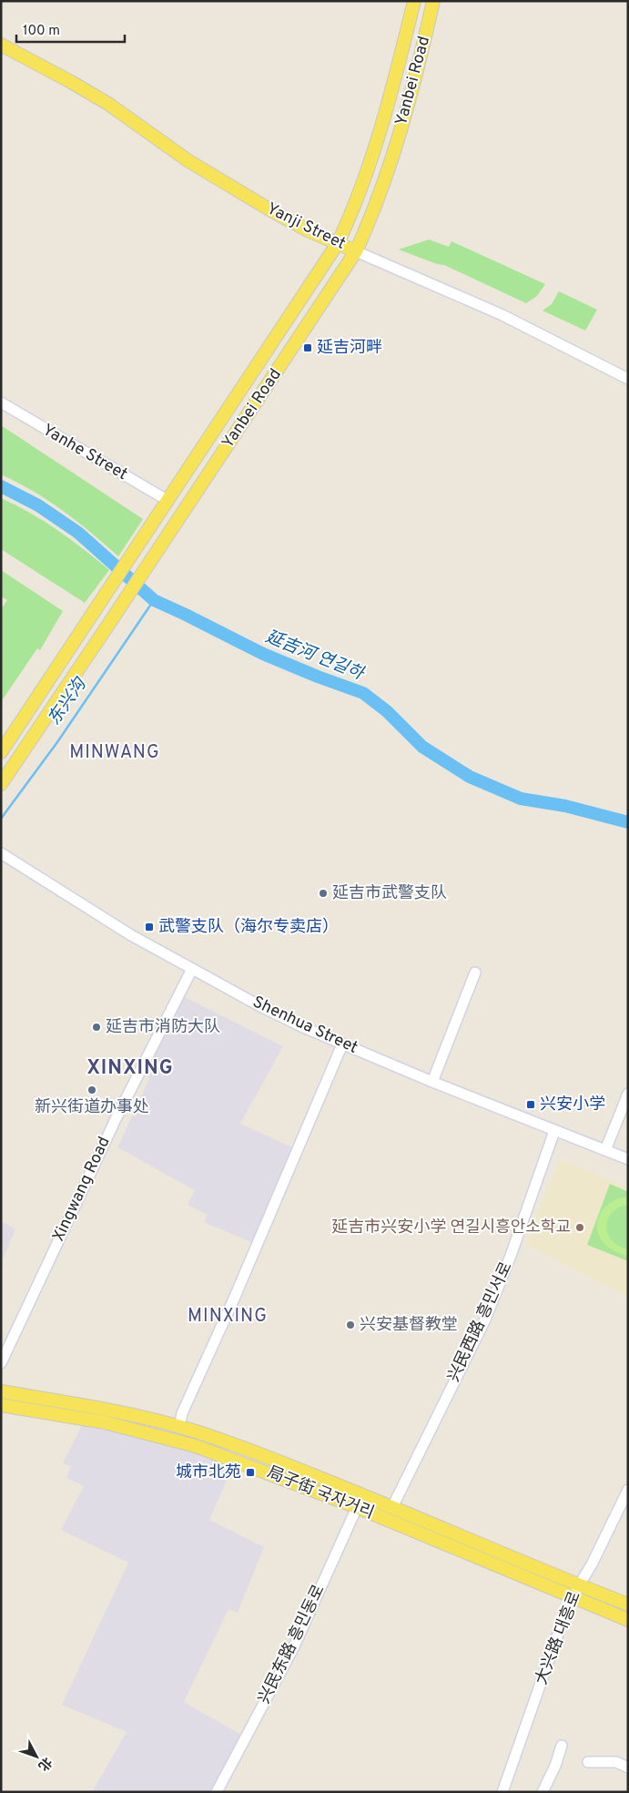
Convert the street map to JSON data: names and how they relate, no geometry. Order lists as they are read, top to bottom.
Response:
{
  "streets": {
    "main road": ["Yanbei Road", "Yanji Street", "局子街 국자거리"],
    "street": [
      "Yanhe Street",
      "Shenhua Street",
      "Xingwang Road",
      "兴民西路 흥민서로",
      "大兴路 대흥로",
      "兴民东路 흥민동로"
    ]
  },
  "crossings": [
    ["Yanbei Road", "Yanji Street"],
    ["Yanbei Road", "Yanhe Street"],
    ["Shenhua Street", "Xingwang Road"],
    ["Shenhua Street", "兴民西路 흥민서로"],
    ["兴民西路 흥민서로", "局子街 국자거리"],
    ["局子街 국자거리", "大兴路 대흥로"],
    ["局子街 국자거리", "兴民东路 흥민동로"]
  ],
  "districts": ["MINWANG", "XINXING", "MINXING"],
  "water": ["延吉河 연길하", "东兴沟"],
  "places": {
    "transit": [
      "延吉河畔",
      "武警支队（海尔专卖店）",
      "兴安小学",
      "城市北苑"
    ],
    "other": [
      "延吉市武警支队",
      "延吉市消防大队",
      "新兴街道办事处",
      "延吉市兴安小学 연길시흥안소학교",
      "兴安基督教堂"
    ]
  },
  "scale_bar": "100 m",
  "north": "bottom right"
}
